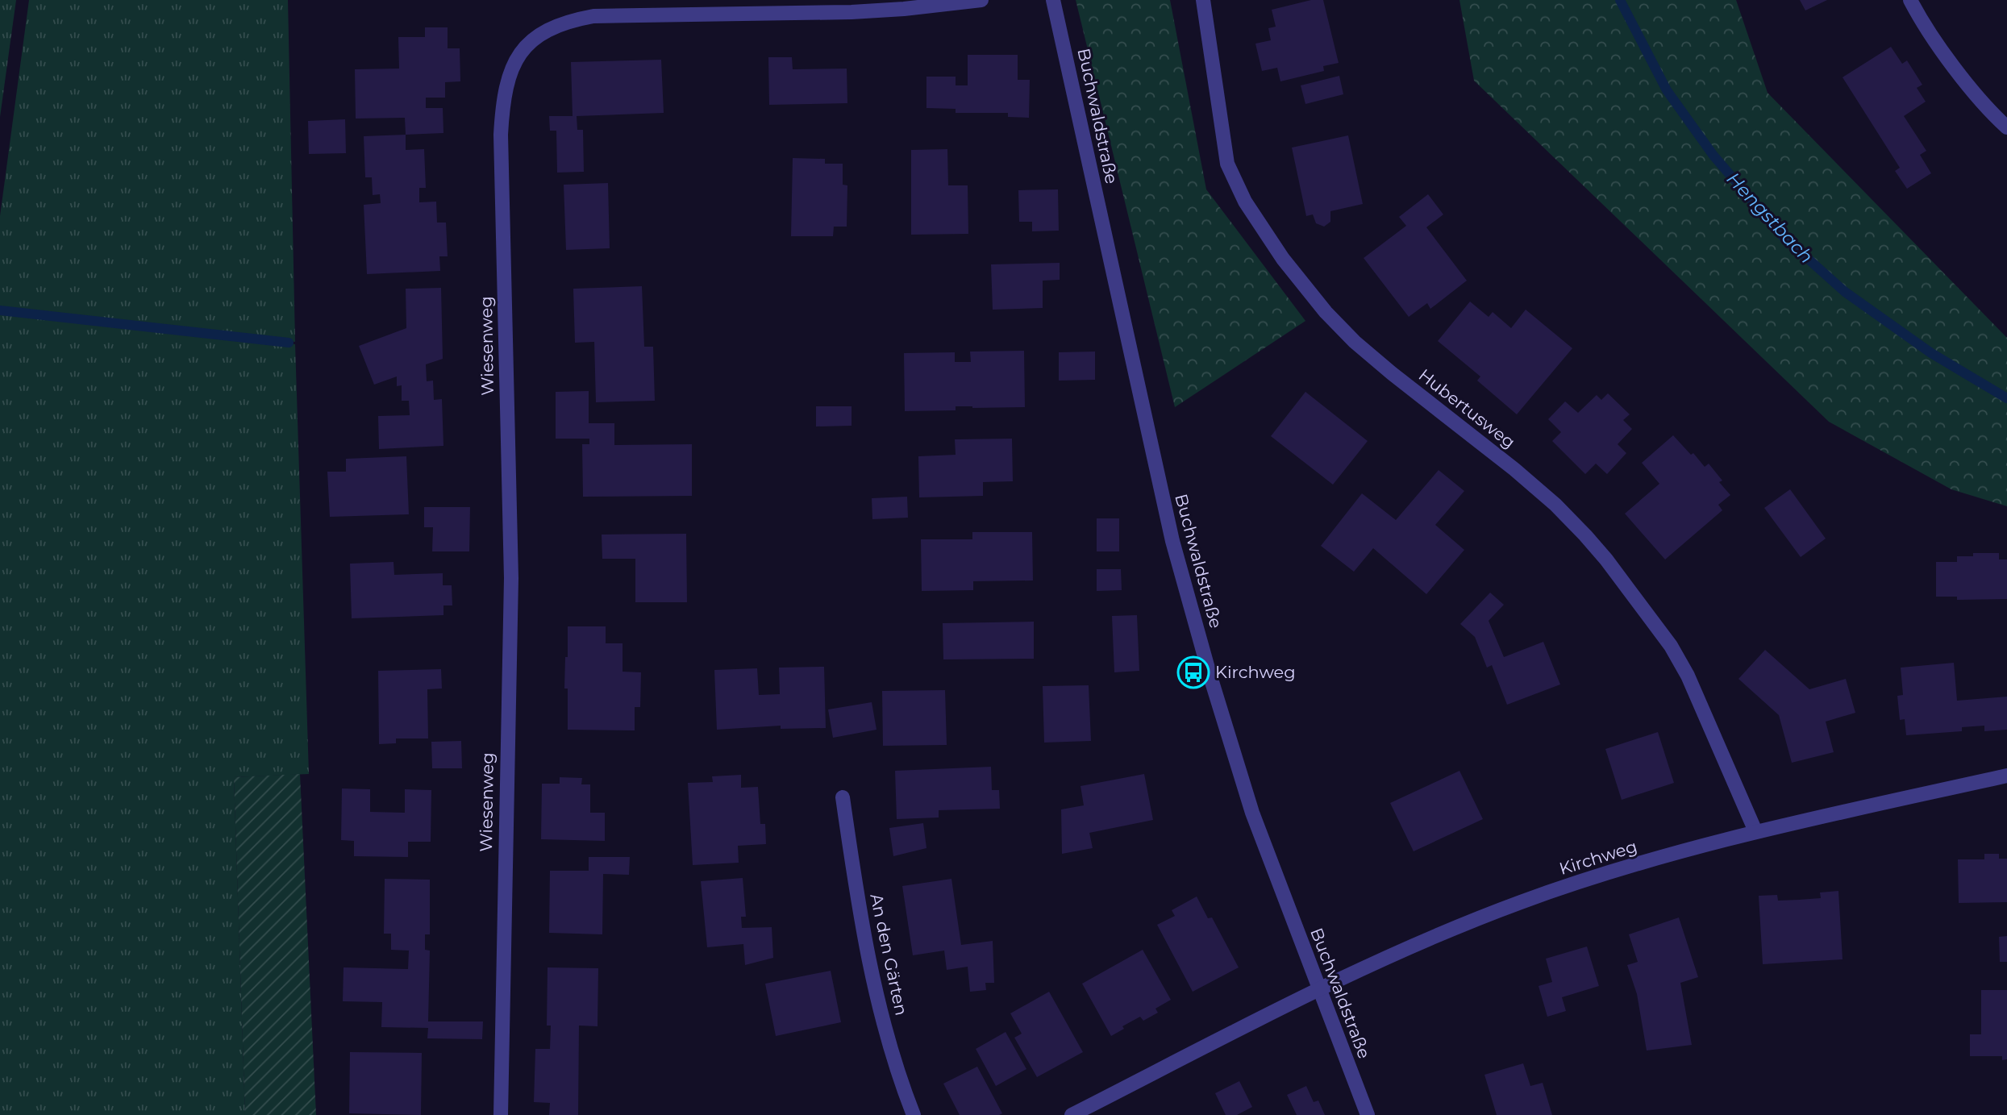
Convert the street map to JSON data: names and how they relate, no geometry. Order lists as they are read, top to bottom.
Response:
{
  "streets": {
    "street": [
      "Buchwaldstraße",
      "Wiesenweg",
      "Hubertusweg",
      "Kirchweg",
      "An den Gärten"
    ]
  },
  "crossings": [
    ["Buchwaldstraße", "Kirchweg"],
    ["Hubertusweg", "Kirchweg"]
  ],
  "water": ["Hengstbach"],
  "places": {
    "bus stop": ["Kirchweg"]
  }
}
